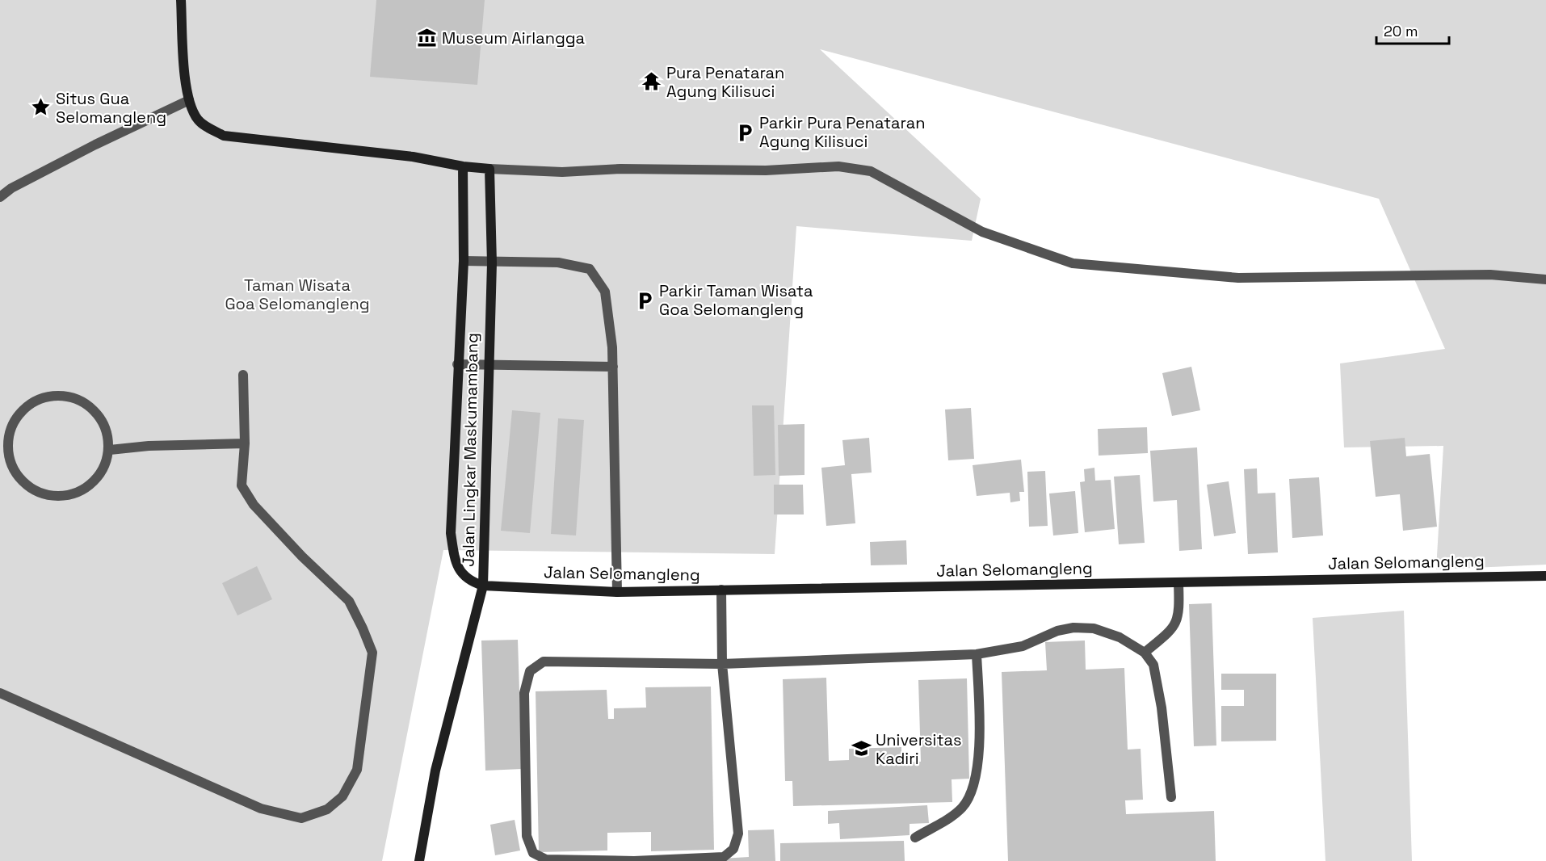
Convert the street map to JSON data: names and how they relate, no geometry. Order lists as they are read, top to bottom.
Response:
{
  "streets": {
    "street": ["Jalan Lingkar Maskumambang", "Jalan Selomangleng"]
  },
  "crossings": [
    ["Jalan Lingkar Maskumambang", "Jalan Selomangleng"]
  ],
  "parks": ["Taman Wisata Goa Selomangleng"],
  "places": {
    "museum": ["Museum Airlangga"],
    "temple": ["Pura Penataran Agung Kilisuci"],
    "place": ["Situs Gua Selomangleng"],
    "parking": ["Parkir Pura Penataran Agung Kilisuci", "Parkir Taman Wisata Goa Selomangleng"],
    "school or university": ["Universitas Kadiri"]
  },
  "scale_bar": "20 m"
}
